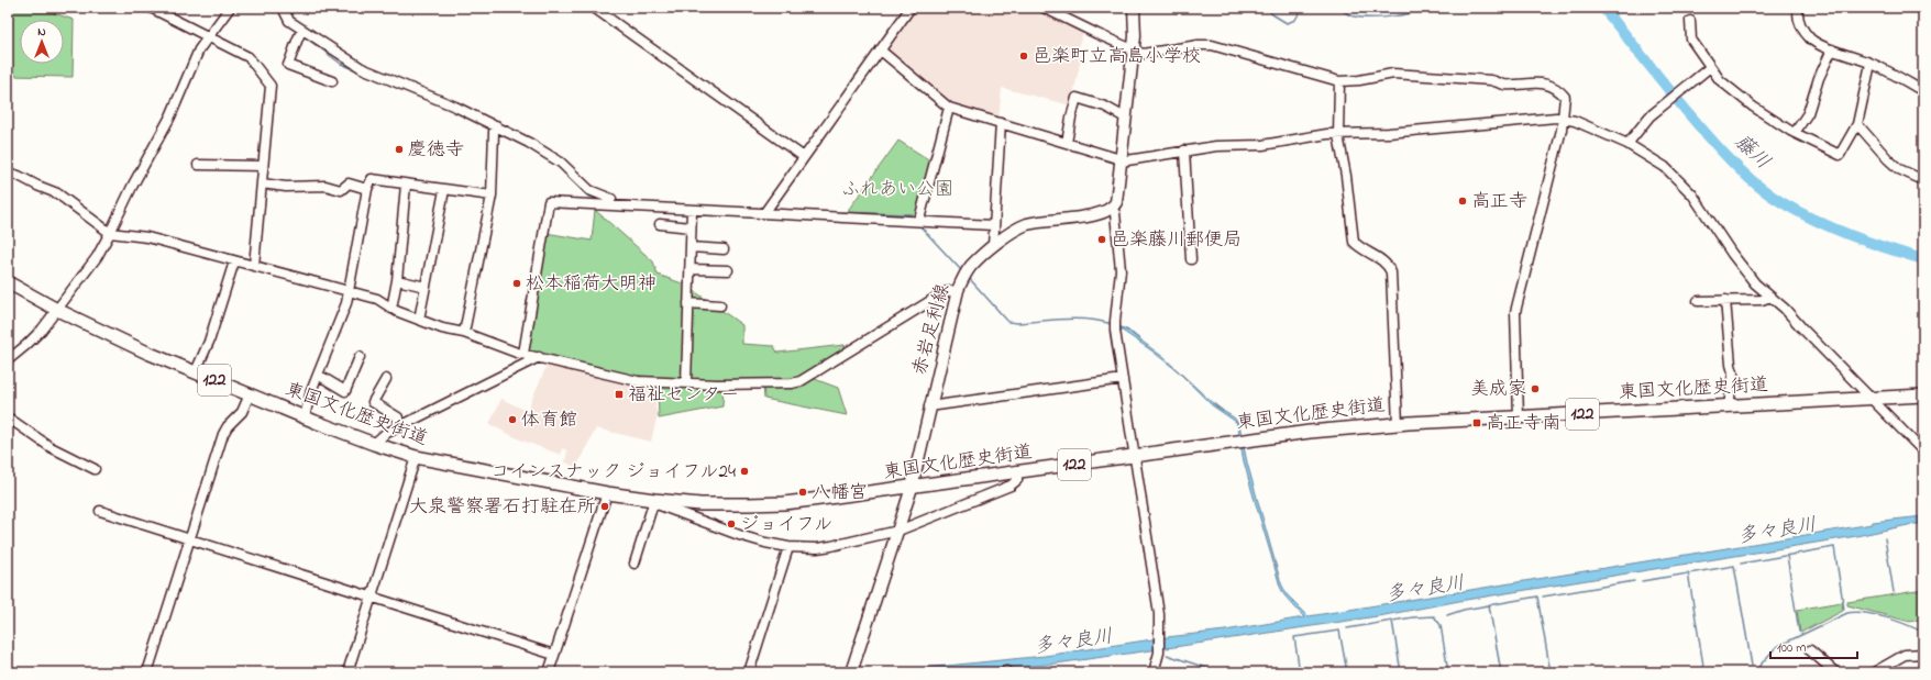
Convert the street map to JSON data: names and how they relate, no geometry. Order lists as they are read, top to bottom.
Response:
{
  "streets": {
    "highway": ["122", "東国文化歴史街道"],
    "main road": ["赤岩足利線"]
  },
  "crossings": [
    ["赤岩足利線", "東国文化歴史街道"]
  ],
  "water": ["藤川", "多々良川"],
  "parks": ["ふれあい公園"],
  "places": {
    "other": [
      "邑楽町立高島小学校",
      "慶徳寺",
      "高正寺",
      "邑楽藤川郵便局",
      "松本稲荷大明神",
      "美成家",
      "体育館",
      "コインスナック ジョイフル24",
      "八幡宮",
      "大泉警察署石打駐在所",
      "ジョイフル"
    ],
    "transit": ["福祉センター", "高正寺南"]
  },
  "scale_bar": "100 m",
  "north": "top"
}
